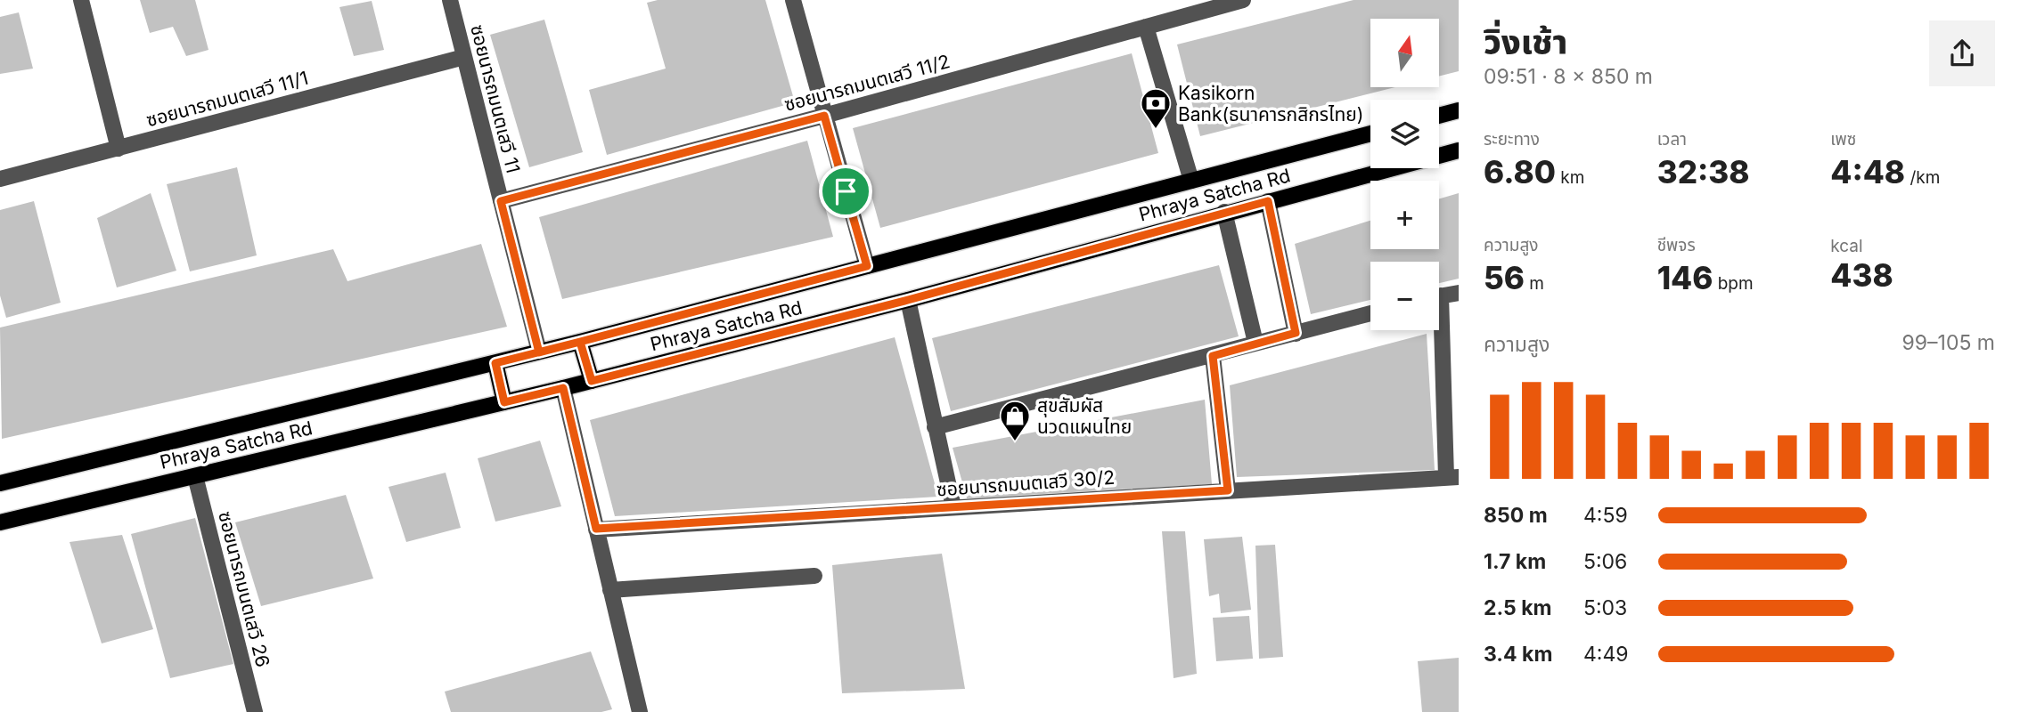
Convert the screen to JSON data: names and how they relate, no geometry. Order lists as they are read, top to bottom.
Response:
{
  "streets": {
    "main road": ["Phraya Satcha Rd"],
    "street": [
      "ซอยนารถมนตเสวี 11/2",
      "ซอยนารถมนตเสวี 11/1",
      "ซอยนารถมนตเสวี 11",
      "ซอยนารถมนตเสวี 30/2",
      "ซอยนารถมนตเสวี 26"
    ]
  },
  "crossings": [
    ["ซอยนารถมนตเสวี 11/2", "ซอยนารถมนตเสวี 11"],
    ["ซอยนารถมนตเสวี 11/1", "ซอยนารถมนตเสวี 11"],
    ["ซอยนารถมนตเสวี 11", "Phraya Satcha Rd"],
    ["Phraya Satcha Rd", "ซอยนารถมนตเสวี 26"]
  ],
  "places": {
    "bank": ["Kasikorn Bank(ธนาคารกสิกรไทย)"],
    "shop": ["สุขสัมผัส นวดแผนไทย"]
  },
  "north": "top",
  "page": {
    "heading": ["วิ่งเช้า", "09:51 · 8 × 850 m"],
    "map_buttons": ["+", "−"],
    "stats": [
      ["ระยะทาง", "6.80 km"],
      ["เวลา", "32:38"],
      ["เพซ", "4:48 /km"],
      ["ความสูง", "56 m"],
      ["ชีพจร", "146 bpm"],
      ["kcal", "438"]
    ],
    "chart": ["ความสูง", "99–105 m"],
    "list": [
      {
        "name": "850 m",
        "note": "4:59"
      },
      {
        "name": "1.7 km",
        "note": "5:06"
      },
      {
        "name": "2.5 km",
        "note": "5:03"
      },
      {
        "name": "3.4 km",
        "note": "4:49"
      }
    ]
  }
}
